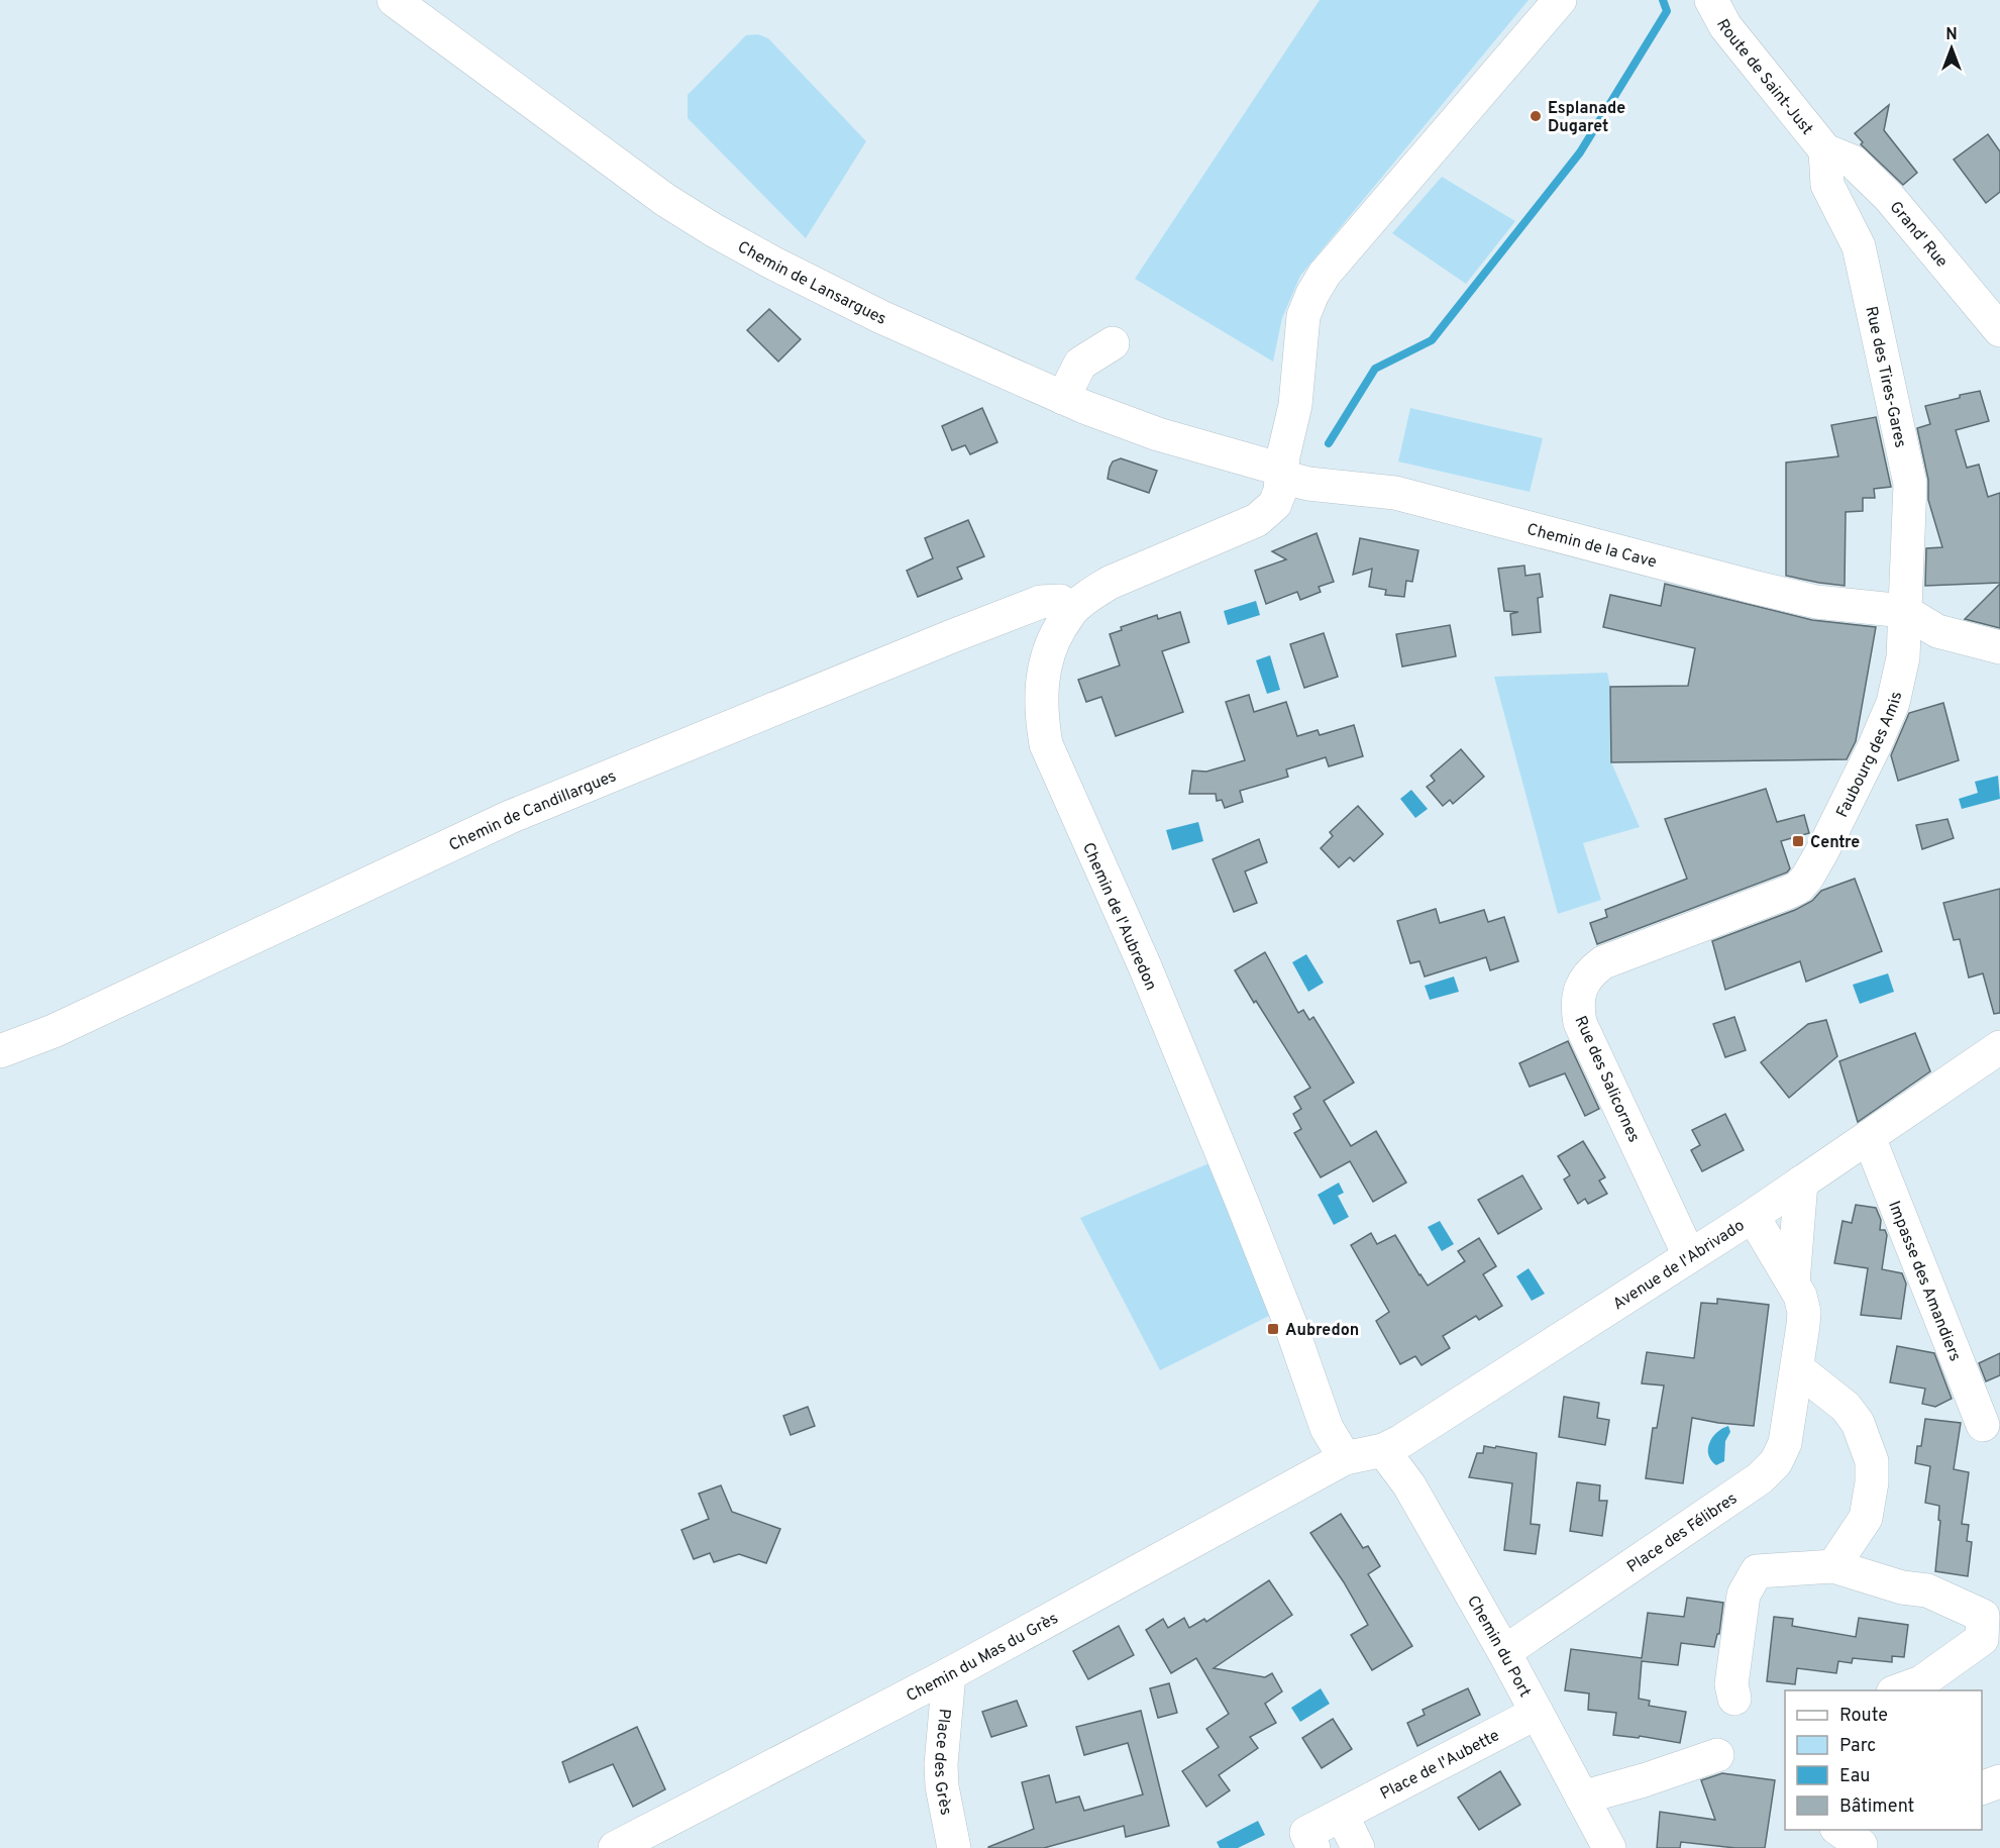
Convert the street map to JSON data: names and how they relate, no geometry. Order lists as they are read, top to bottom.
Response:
{
  "streets": {
    "street": [
      "Route de Saint-Just",
      "Grand' Rue",
      "Chemin de Lansargues",
      "Rue des Tires-Gares",
      "Chemin de la Cave",
      "Faubourg des Amis",
      "Chemin de Candillargues",
      "Chemin de l'Aubredon",
      "Rue des Salicornes",
      "Avenue de l'Abrivado",
      "Impasse des Amandiers",
      "Place des Félibres",
      "Chemin du Port",
      "Chemin du Mas du Grès",
      "Place des Grès",
      "Place de l'Aubette"
    ]
  },
  "crossings": [
    ["Route de Saint-Just", "Grand' Rue"],
    ["Route de Saint-Just", "Rue des Tires-Gares"],
    ["Grand' Rue", "Rue des Tires-Gares"],
    ["Chemin de Lansargues", "Chemin de la Cave"],
    ["Chemin de Lansargues", "Chemin de l'Aubredon"],
    ["Rue des Tires-Gares", "Chemin de la Cave"],
    ["Rue des Tires-Gares", "Faubourg des Amis"],
    ["Chemin de la Cave", "Faubourg des Amis"],
    ["Chemin de la Cave", "Chemin de l'Aubredon"],
    ["Faubourg des Amis", "Rue des Salicornes"],
    ["Chemin de Candillargues", "Chemin de l'Aubredon"],
    ["Chemin de l'Aubredon", "Avenue de l'Abrivado"],
    ["Chemin de l'Aubredon", "Chemin du Mas du Grès"],
    ["Rue des Salicornes", "Avenue de l'Abrivado"],
    ["Avenue de l'Abrivado", "Impasse des Amandiers"],
    ["Avenue de l'Abrivado", "Place des Félibres"],
    ["Avenue de l'Abrivado", "Chemin du Port"],
    ["Avenue de l'Abrivado", "Chemin du Mas du Grès"],
    ["Place des Félibres", "Chemin du Port"],
    ["Chemin du Port", "Place de l'Aubette"],
    ["Chemin du Mas du Grès", "Place des Grès"]
  ],
  "places": {
    "other": ["Esplanade Dugaret"],
    "transit": ["Centre", "Aubredon"]
  },
  "legend": [
    "Route",
    "Parc",
    "Eau",
    "Bâtiment"
  ],
  "north": "top"
}
